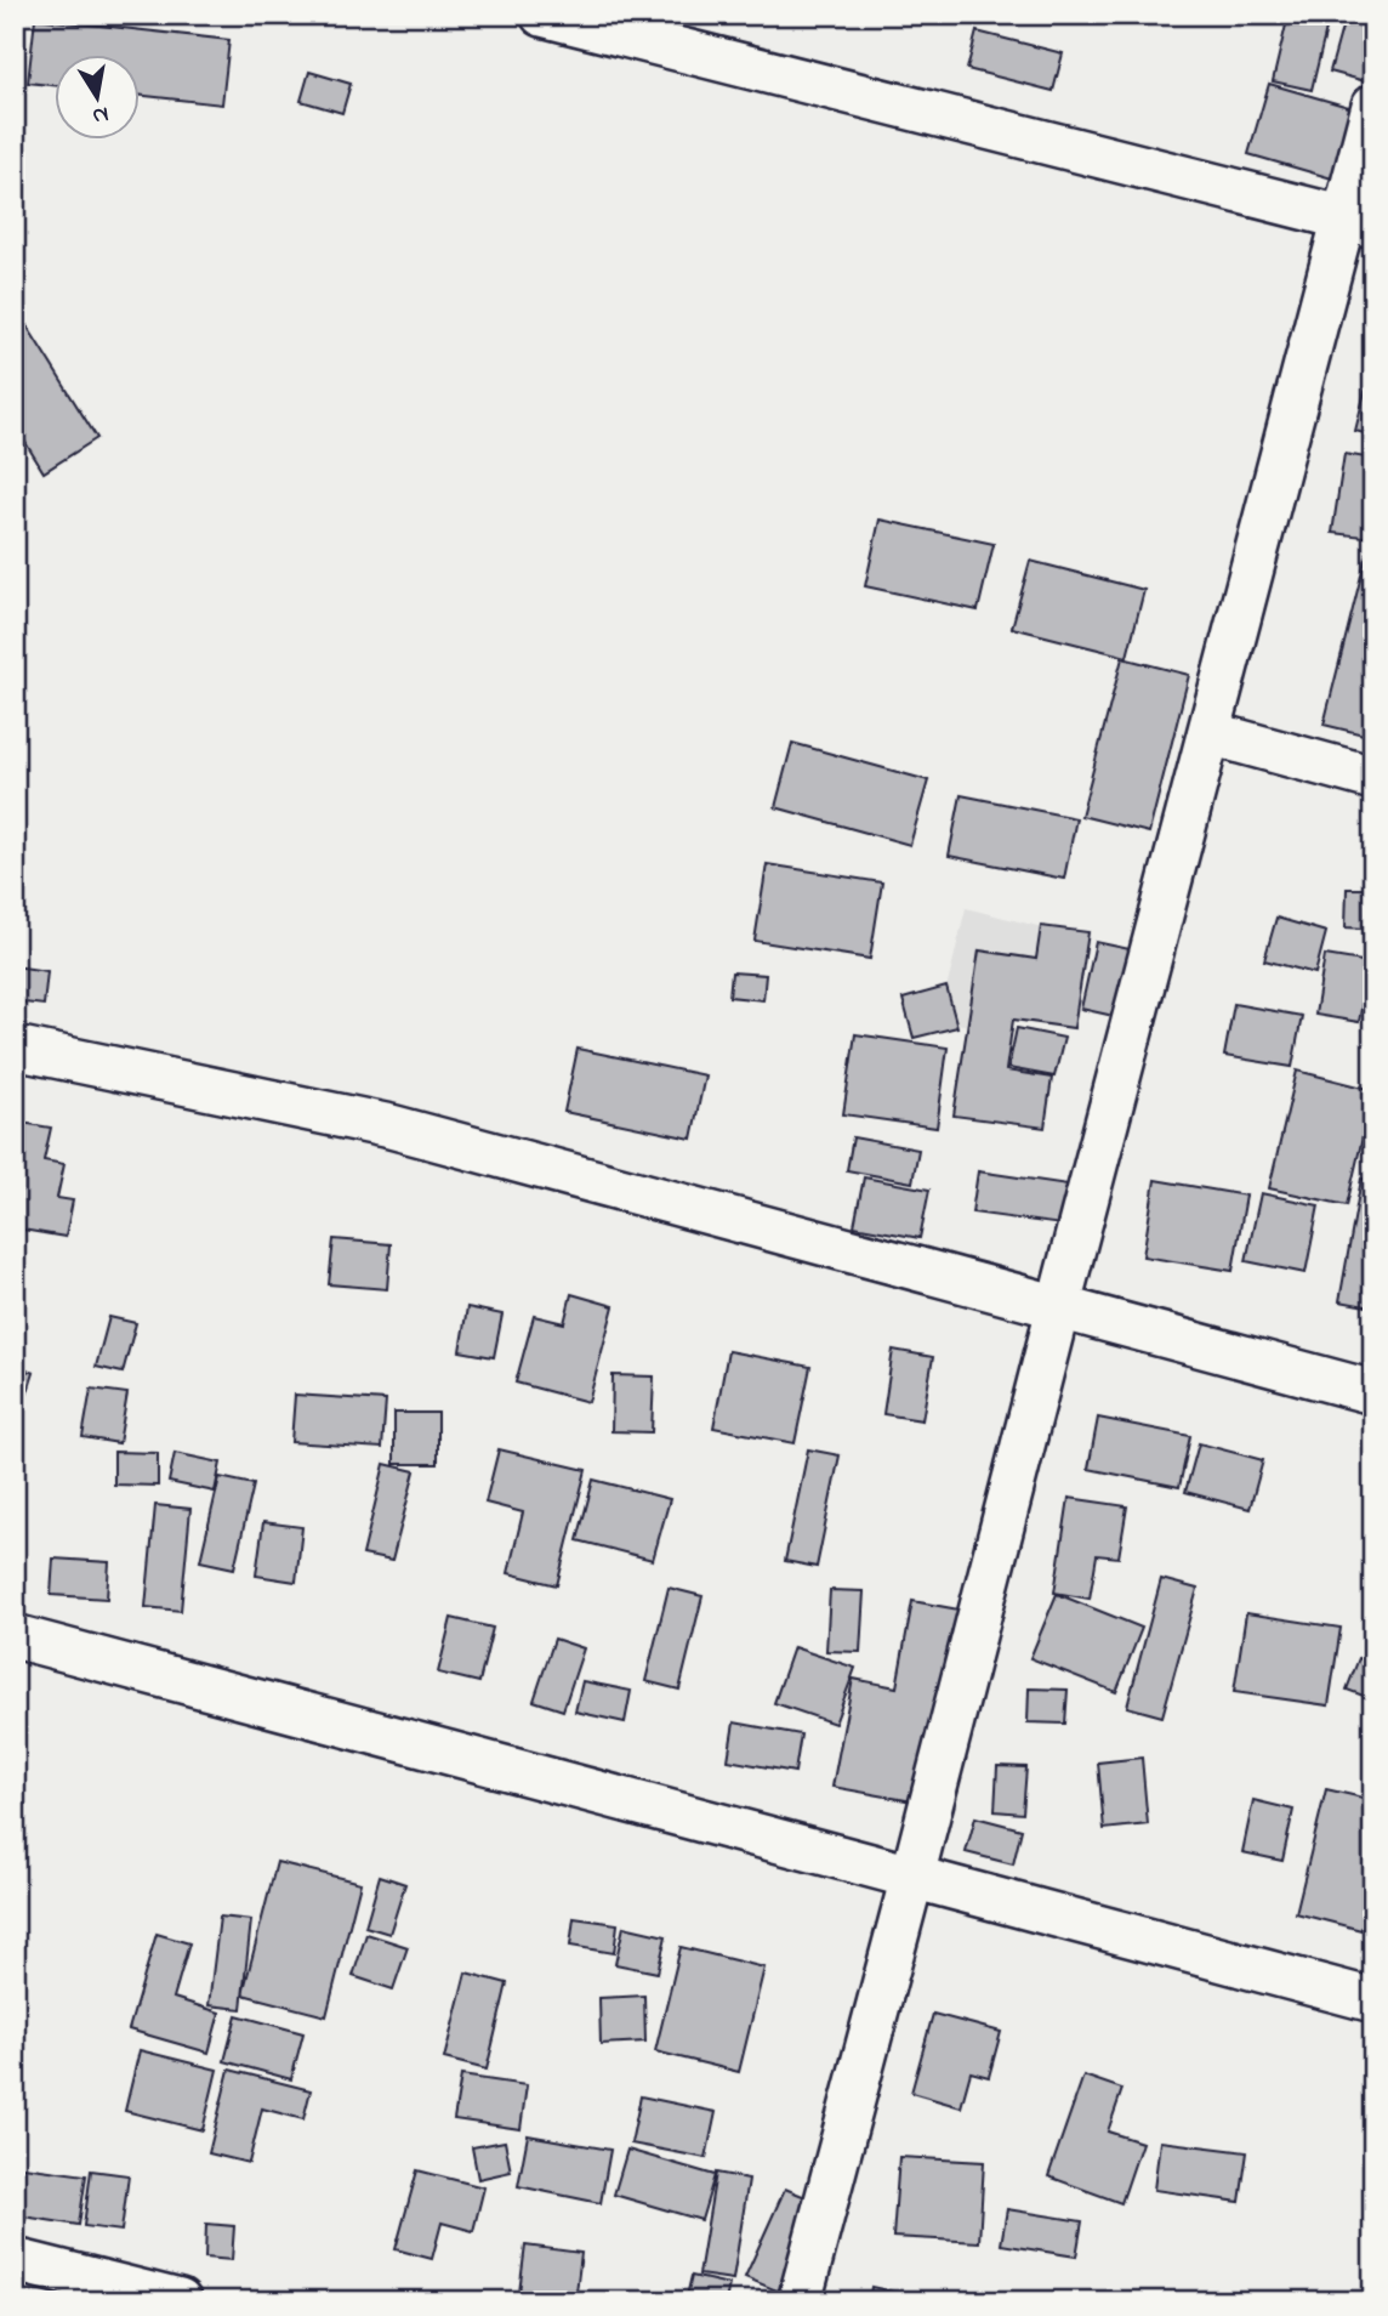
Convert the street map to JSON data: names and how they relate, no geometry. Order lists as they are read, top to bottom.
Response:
{
  "north": "bottom"
}
